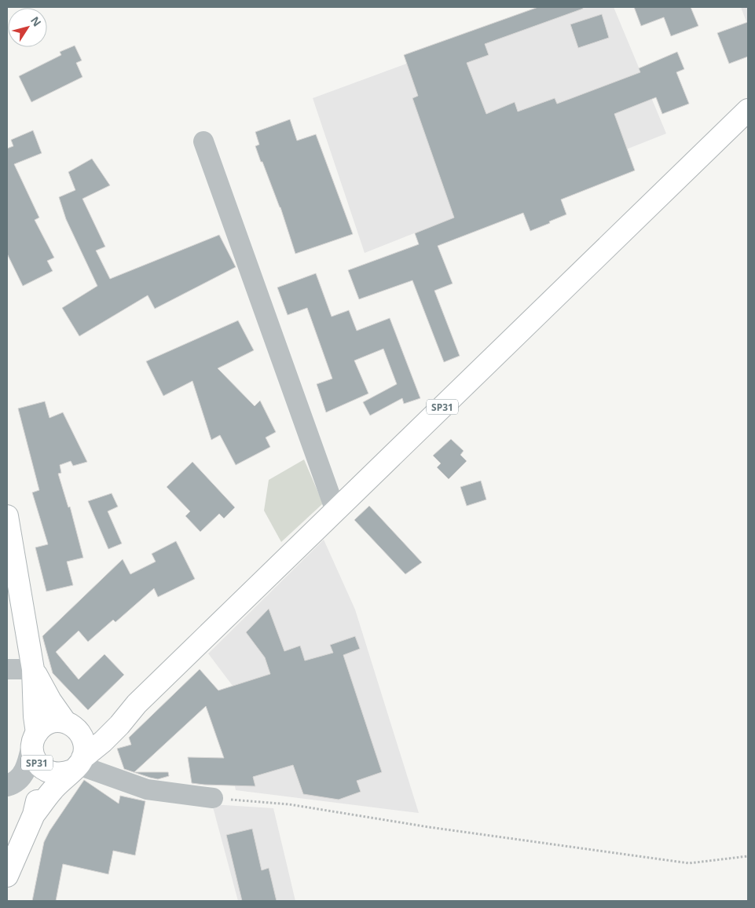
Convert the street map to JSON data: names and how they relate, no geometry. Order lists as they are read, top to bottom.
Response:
{
  "streets": {
    "main road": ["SP31"]
  },
  "north": "top right"
}
